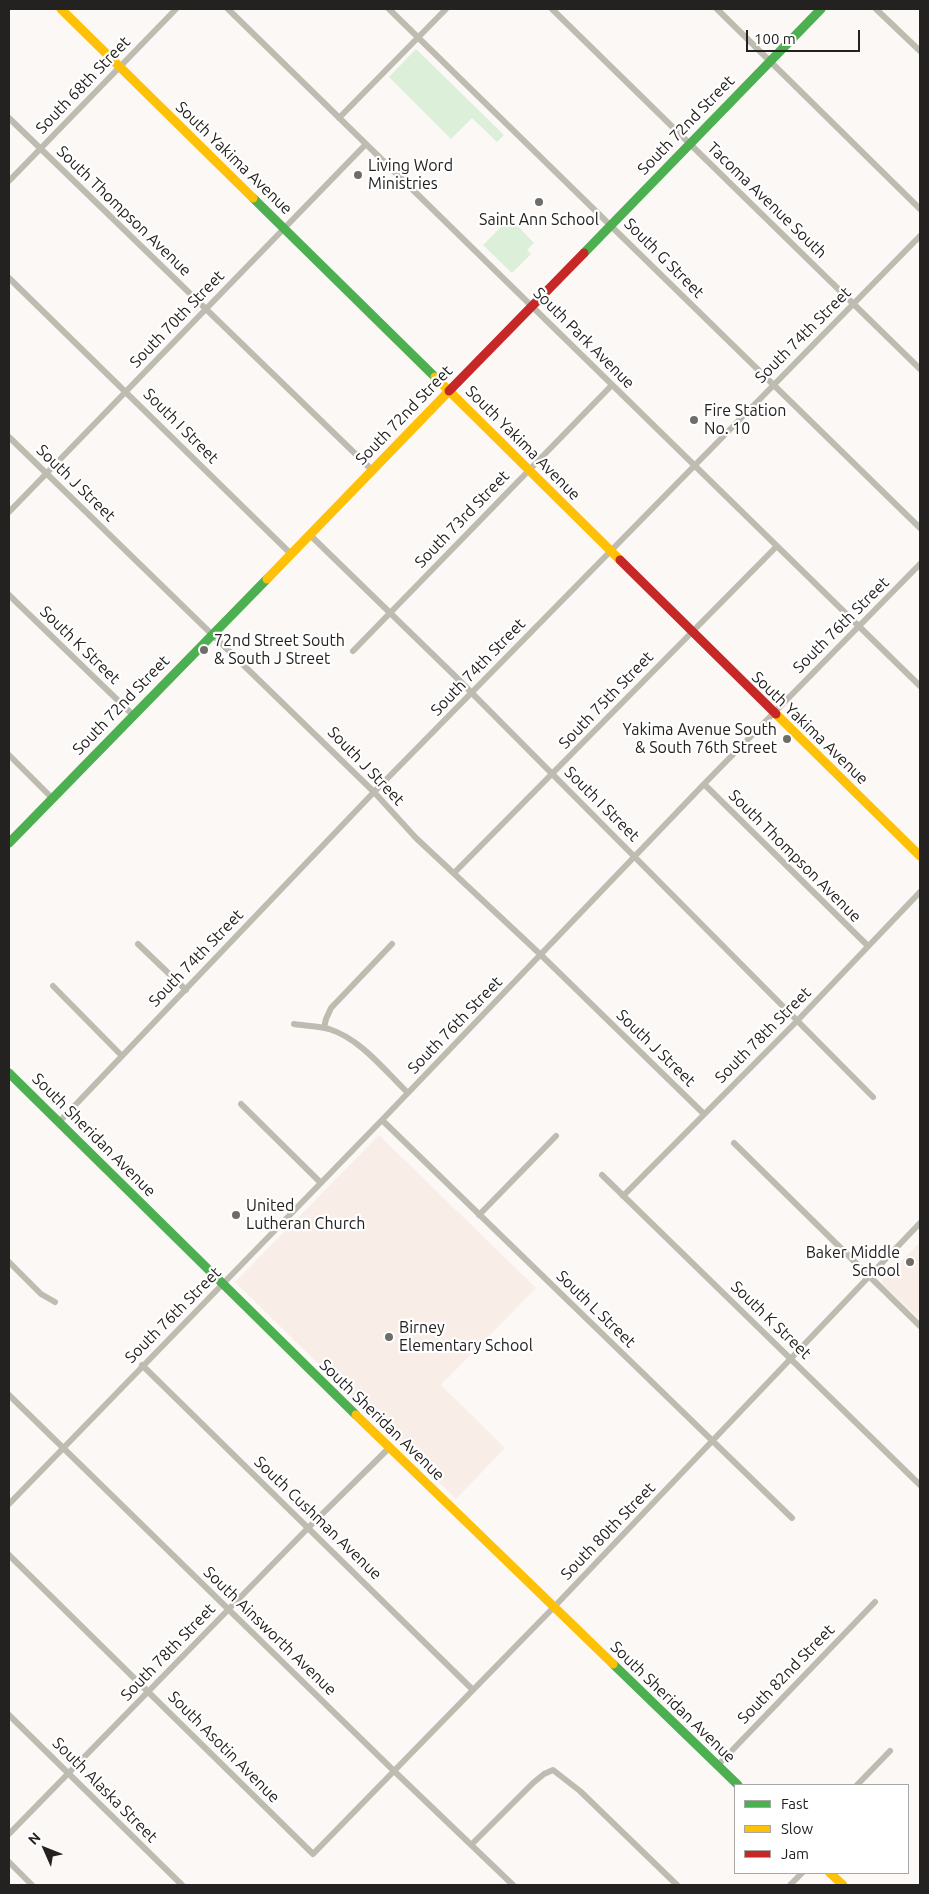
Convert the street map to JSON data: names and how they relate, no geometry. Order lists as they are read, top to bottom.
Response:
{
  "streets": {
    "main road": ["South 72nd Street", "South Yakima Avenue", "South Sheridan Avenue"],
    "street": [
      "South 68th Street",
      "Tacoma Avenue South",
      "South Thompson Avenue",
      "South G Street",
      "South 70th Street",
      "South 74th Street",
      "South Park Avenue",
      "South I Street",
      "South J Street",
      "South 73rd Street",
      "South 76th Street",
      "South K Street",
      "South 75th Street",
      "South 78th Street",
      "South L Street",
      "South Cushman Avenue",
      "South 80th Street",
      "South Ainsworth Avenue",
      "South 82nd Street",
      "South Asotin Avenue",
      "South Alaska Street"
    ]
  },
  "crossings": [
    ["South 68th Street", "South Yakima Avenue"],
    ["South 68th Street", "South Thompson Avenue"],
    ["South 72nd Street", "South Yakima Avenue"],
    ["South 72nd Street", "Tacoma Avenue South"],
    ["South 72nd Street", "South Thompson Avenue"],
    ["South 72nd Street", "South G Street"],
    ["South 72nd Street", "South Park Avenue"],
    ["South 72nd Street", "South I Street"],
    ["South 72nd Street", "South J Street"],
    ["South 72nd Street", "South K Street"],
    ["South Yakima Avenue", "South 70th Street"],
    ["South Yakima Avenue", "South 74th Street"],
    ["South Yakima Avenue", "South 73rd Street"],
    ["South Yakima Avenue", "South 76th Street"],
    ["South Yakima Avenue", "South 75th Street"],
    ["Tacoma Avenue South", "South 74th Street"],
    ["South Thompson Avenue", "South 70th Street"],
    ["South Thompson Avenue", "South 76th Street"],
    ["South Thompson Avenue", "South 78th Street"],
    ["South G Street", "South 74th Street"],
    ["South 70th Street", "South Park Avenue"],
    ["South 70th Street", "South I Street"],
    ["South 70th Street", "South J Street"],
    ["South 74th Street", "South Park Avenue"],
    ["South 74th Street", "South I Street"],
    ["South 74th Street", "South J Street"],
    ["South 74th Street", "South Sheridan Avenue"],
    ["South Park Avenue", "South 73rd Street"],
    ["South Park Avenue", "South 76th Street"],
    ["South Park Avenue", "South 75th Street"],
    ["South I Street", "South 73rd Street"],
    ["South I Street", "South 76th Street"],
    ["South I Street", "South 75th Street"],
    ["South I Street", "South 78th Street"],
    ["South J Street", "South 76th Street"],
    ["South J Street", "South 75th Street"],
    ["South J Street", "South 78th Street"],
    ["South 76th Street", "South Sheridan Avenue"],
    ["South 76th Street", "South L Street"],
    ["South 76th Street", "South Cushman Avenue"],
    ["South 76th Street", "South Ainsworth Avenue"],
    ["South K Street", "South 78th Street"],
    ["South K Street", "South 80th Street"],
    ["South 78th Street", "South Sheridan Avenue"],
    ["South 78th Street", "South Cushman Avenue"],
    ["South 78th Street", "South Ainsworth Avenue"],
    ["South 78th Street", "South Asotin Avenue"],
    ["South 78th Street", "South Alaska Street"],
    ["South Sheridan Avenue", "South 80th Street"],
    ["South Sheridan Avenue", "South 82nd Street"],
    ["South L Street", "South 80th Street"],
    ["South Cushman Avenue", "South 80th Street"],
    ["South 80th Street", "South Ainsworth Avenue"],
    ["South 80th Street", "South Asotin Avenue"]
  ],
  "places": [
    "Living Word Ministries",
    "Saint Ann School",
    "Fire Station No. 10",
    "72nd Street South & South J Street",
    "Yakima Avenue South & South 76th Street",
    "United Lutheran Church",
    "Baker Middle School",
    "Birney Elementary School"
  ],
  "legend": ["Fast", "Slow", "Jam"],
  "scale_bar": "100 m",
  "north": "top left"
}
